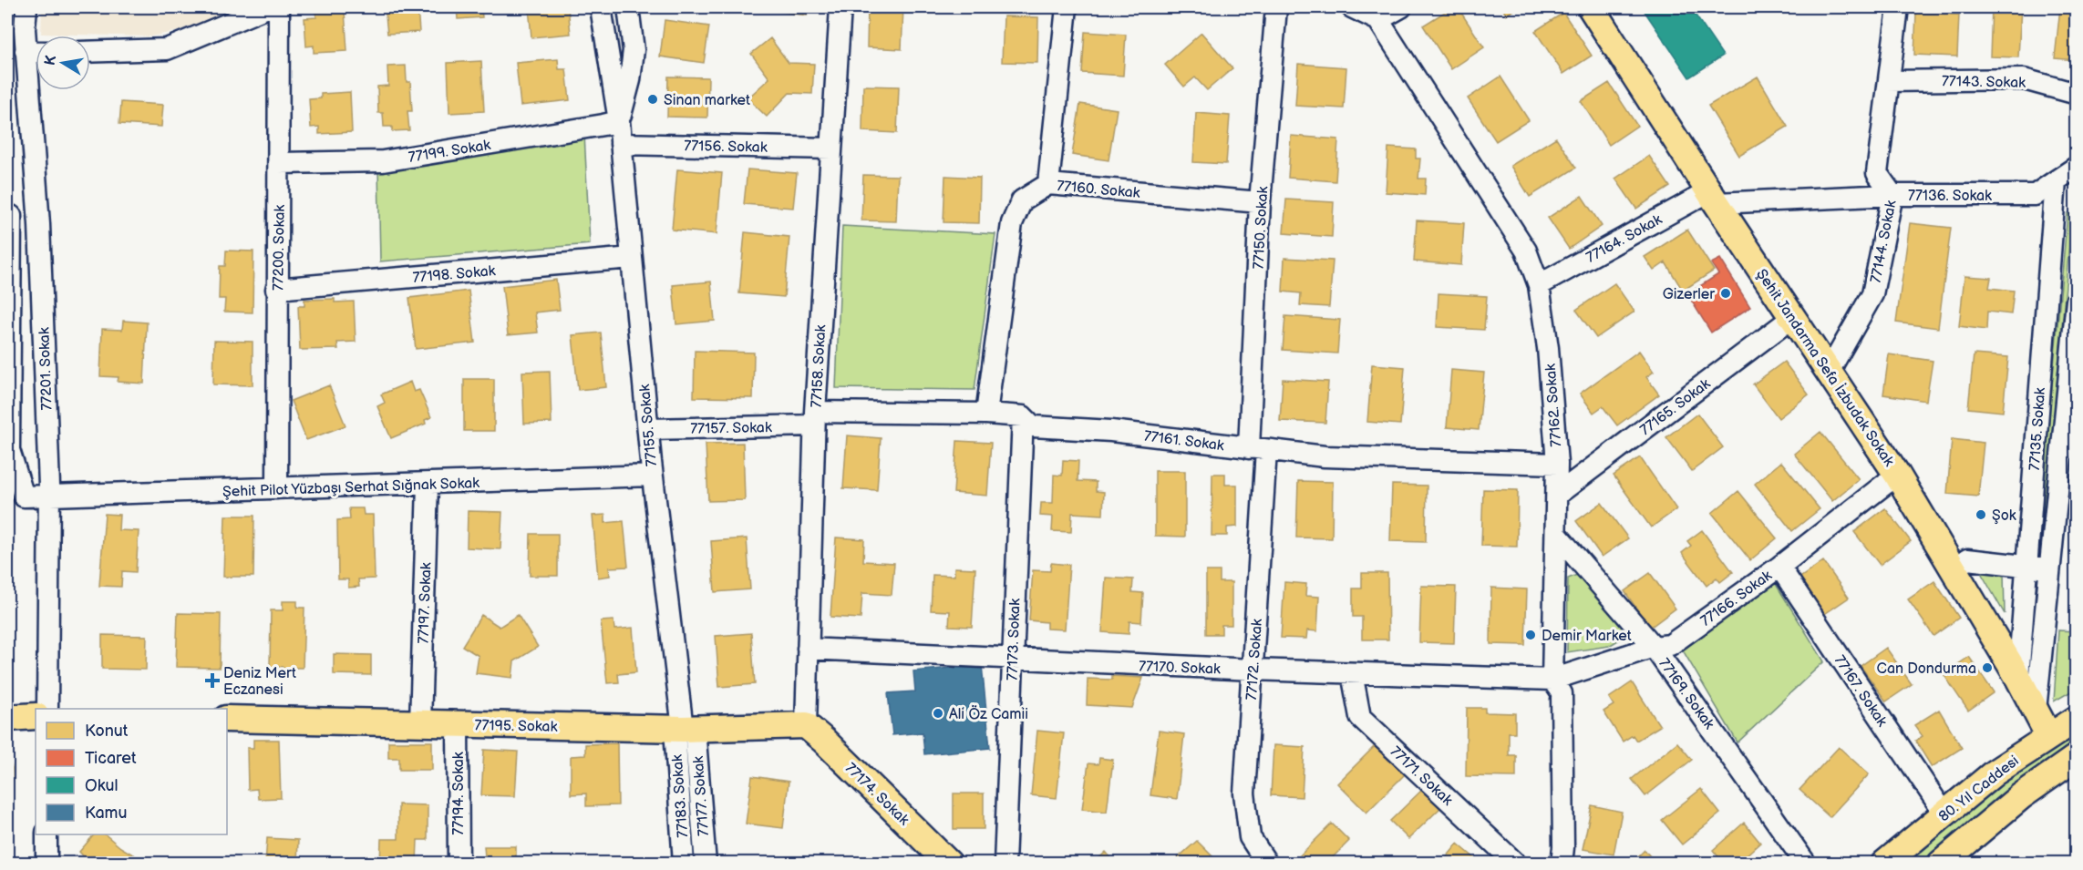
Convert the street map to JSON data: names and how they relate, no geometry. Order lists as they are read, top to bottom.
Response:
{
  "streets": {
    "main road": [
      "Şehit Jandarma Sefa İzbudak Sokak",
      "77195. Sokak",
      "80. Yıl Caddesi",
      "77174. Sokak"
    ],
    "street": [
      "77143. Sokak",
      "77156. Sokak",
      "77199. Sokak",
      "77160. Sokak",
      "77136. Sokak",
      "77150. Sokak",
      "77164. Sokak",
      "77144. Sokak",
      "77200. Sokak",
      "77198. Sokak",
      "77158. Sokak",
      "77201. Sokak",
      "77162. Sokak",
      "77165. Sokak",
      "77155. Sokak",
      "77157. Sokak",
      "77135. Sokak",
      "77161. Sokak",
      "Şehit Pilot Yüzbaşı Serhat Sığnak Sokak",
      "77166. Sokak",
      "77197. Sokak",
      "77173. Sokak",
      "77172. Sokak",
      "77170. Sokak",
      "77167. Sokak",
      "77169. Sokak",
      "77171. Sokak",
      "77194. Sokak",
      "77183. Sokak",
      "77177. Sokak"
    ]
  },
  "crossings": [
    ["77143. Sokak", "77144. Sokak"],
    ["77156. Sokak", "77158. Sokak"],
    ["77156. Sokak", "77155. Sokak"],
    ["77199. Sokak", "77200. Sokak"],
    ["77199. Sokak", "77155. Sokak"],
    ["77160. Sokak", "77150. Sokak"],
    ["77136. Sokak", "77164. Sokak"],
    ["77136. Sokak", "77144. Sokak"],
    ["77136. Sokak", "Şehit Jandarma Sefa İzbudak Sokak"],
    ["77136. Sokak", "77135. Sokak"],
    ["77150. Sokak", "77161. Sokak"],
    ["77150. Sokak", "77172. Sokak"],
    ["77164. Sokak", "Şehit Jandarma Sefa İzbudak Sokak"],
    ["77164. Sokak", "77162. Sokak"],
    ["77144. Sokak", "Şehit Jandarma Sefa İzbudak Sokak"],
    ["77200. Sokak", "77198. Sokak"],
    ["77200. Sokak", "Şehit Pilot Yüzbaşı Serhat Sığnak Sokak"],
    ["77198. Sokak", "77155. Sokak"],
    ["77158. Sokak", "77157. Sokak"],
    ["77158. Sokak", "77161. Sokak"],
    ["77158. Sokak", "77170. Sokak"],
    ["77158. Sokak", "77195. Sokak"],
    ["77158. Sokak", "77174. Sokak"],
    ["Şehit Jandarma Sefa İzbudak Sokak", "77165. Sokak"],
    ["Şehit Jandarma Sefa İzbudak Sokak", "77135. Sokak"],
    ["Şehit Jandarma Sefa İzbudak Sokak", "77166. Sokak"],
    ["Şehit Jandarma Sefa İzbudak Sokak", "80. Yıl Caddesi"],
    ["77201. Sokak", "Şehit Pilot Yüzbaşı Serhat Sığnak Sokak"],
    ["77162. Sokak", "77165. Sokak"],
    ["77162. Sokak", "77161. Sokak"],
    ["77162. Sokak", "77166. Sokak"],
    ["77162. Sokak", "77170. Sokak"],
    ["77162. Sokak", "77169. Sokak"],
    ["77155. Sokak", "77157. Sokak"],
    ["77155. Sokak", "Şehit Pilot Yüzbaşı Serhat Sığnak Sokak"],
    ["77155. Sokak", "77195. Sokak"],
    ["77155. Sokak", "77183. Sokak"],
    ["77155. Sokak", "77177. Sokak"],
    ["77157. Sokak", "77161. Sokak"],
    ["77161. Sokak", "77173. Sokak"],
    ["77161. Sokak", "77172. Sokak"],
    ["Şehit Pilot Yüzbaşı Serhat Sığnak Sokak", "77197. Sokak"],
    ["77166. Sokak", "77170. Sokak"],
    ["77166. Sokak", "77167. Sokak"],
    ["77166. Sokak", "77169. Sokak"],
    ["77197. Sokak", "77195. Sokak"],
    ["77173. Sokak", "77170. Sokak"],
    ["77172. Sokak", "77170. Sokak"],
    ["77170. Sokak", "77171. Sokak"],
    ["77167. Sokak", "80. Yıl Caddesi"],
    ["77195. Sokak", "77194. Sokak"],
    ["77195. Sokak", "77174. Sokak"],
    ["77195. Sokak", "77183. Sokak"],
    ["77195. Sokak", "77177. Sokak"],
    ["77183. Sokak", "77177. Sokak"]
  ],
  "places": {
    "other": [
      "Sinan market",
      "Gizerler",
      "Şok",
      "Demir Market",
      "Can Dondurma",
      "Ali Öz Camii"
    ],
    "health": ["Deniz Mert Eczanesi"]
  },
  "legend": [
    "Konut",
    "Ticaret",
    "Okul",
    "Kamu"
  ],
  "north": "left"
}
